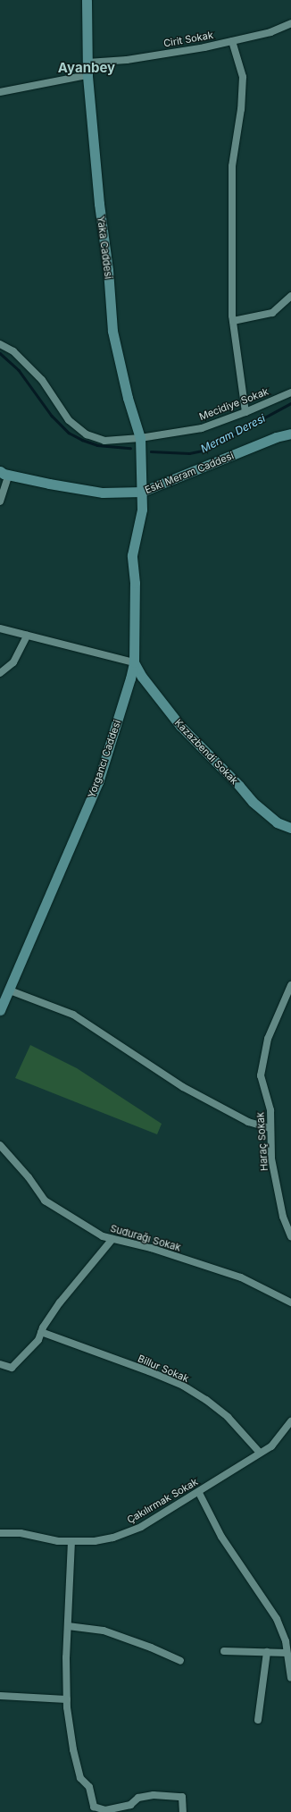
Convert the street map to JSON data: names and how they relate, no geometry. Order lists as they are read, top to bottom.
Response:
{
  "streets": {
    "street": [
      "Cirit Sokak",
      "Yaka Caddesi",
      "Mecidiye Sokak",
      "Eski Meram Caddesi",
      "Kazazbendi Sokak",
      "Yorgancı Caddesi",
      "Haraç Sokak",
      "Sudurağı Sokak",
      "Billur Sokak",
      "Çakılırmak Sokak"
    ]
  },
  "crossings": [
    ["Cirit Sokak", "Yaka Caddesi"],
    ["Yaka Caddesi", "Mecidiye Sokak"],
    ["Yaka Caddesi", "Eski Meram Caddesi"],
    ["Yaka Caddesi", "Yorgancı Caddesi"],
    ["Eski Meram Caddesi", "Yorgancı Caddesi"],
    ["Kazazbendi Sokak", "Yorgancı Caddesi"],
    ["Billur Sokak", "Çakılırmak Sokak"]
  ],
  "districts": ["Ayanbey"],
  "water": ["Meram Deresi"]
}
